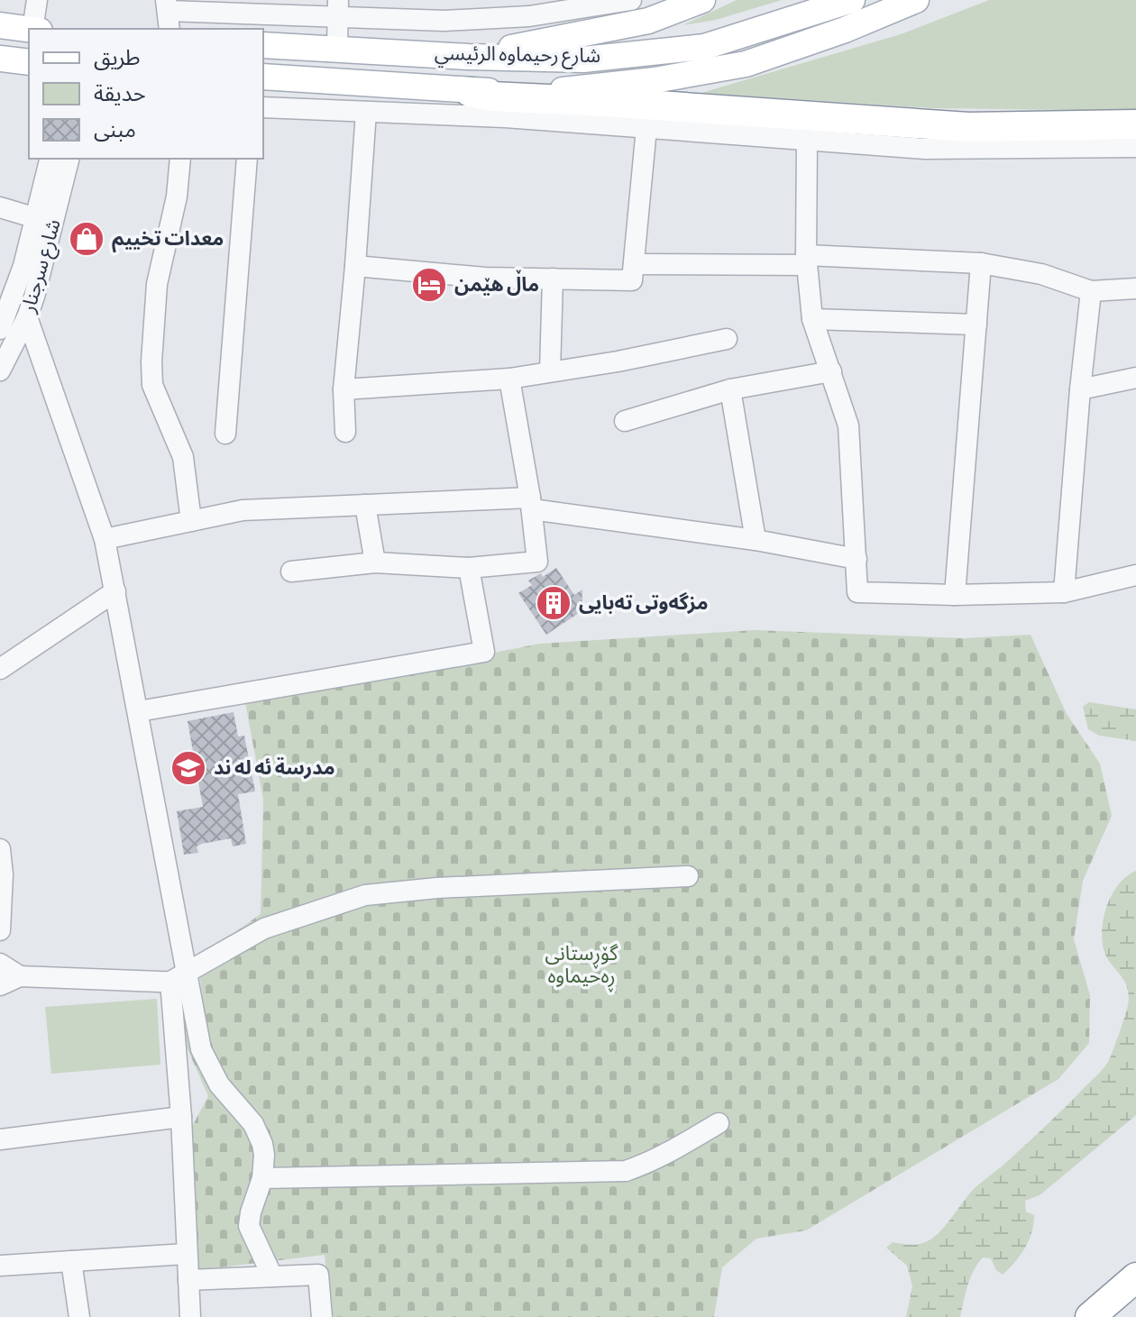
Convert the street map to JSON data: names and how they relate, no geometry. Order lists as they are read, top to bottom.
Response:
{
  "streets": {
    "main road": ["شارع رحيماوه الرئيسي"],
    "street": ["شارع سرجنار"]
  },
  "parks": ["گۆڕستانی ڕەحیماوە"],
  "places": {
    "shop": ["معدات تخييم"],
    "hotel": ["ماڵ هێمن"],
    "building": ["مزگەوتی تەبایی"],
    "school or university": ["مدرسة ئه له ند"]
  },
  "legend": ["طريق", "حديقة", "مبنى"]
}
